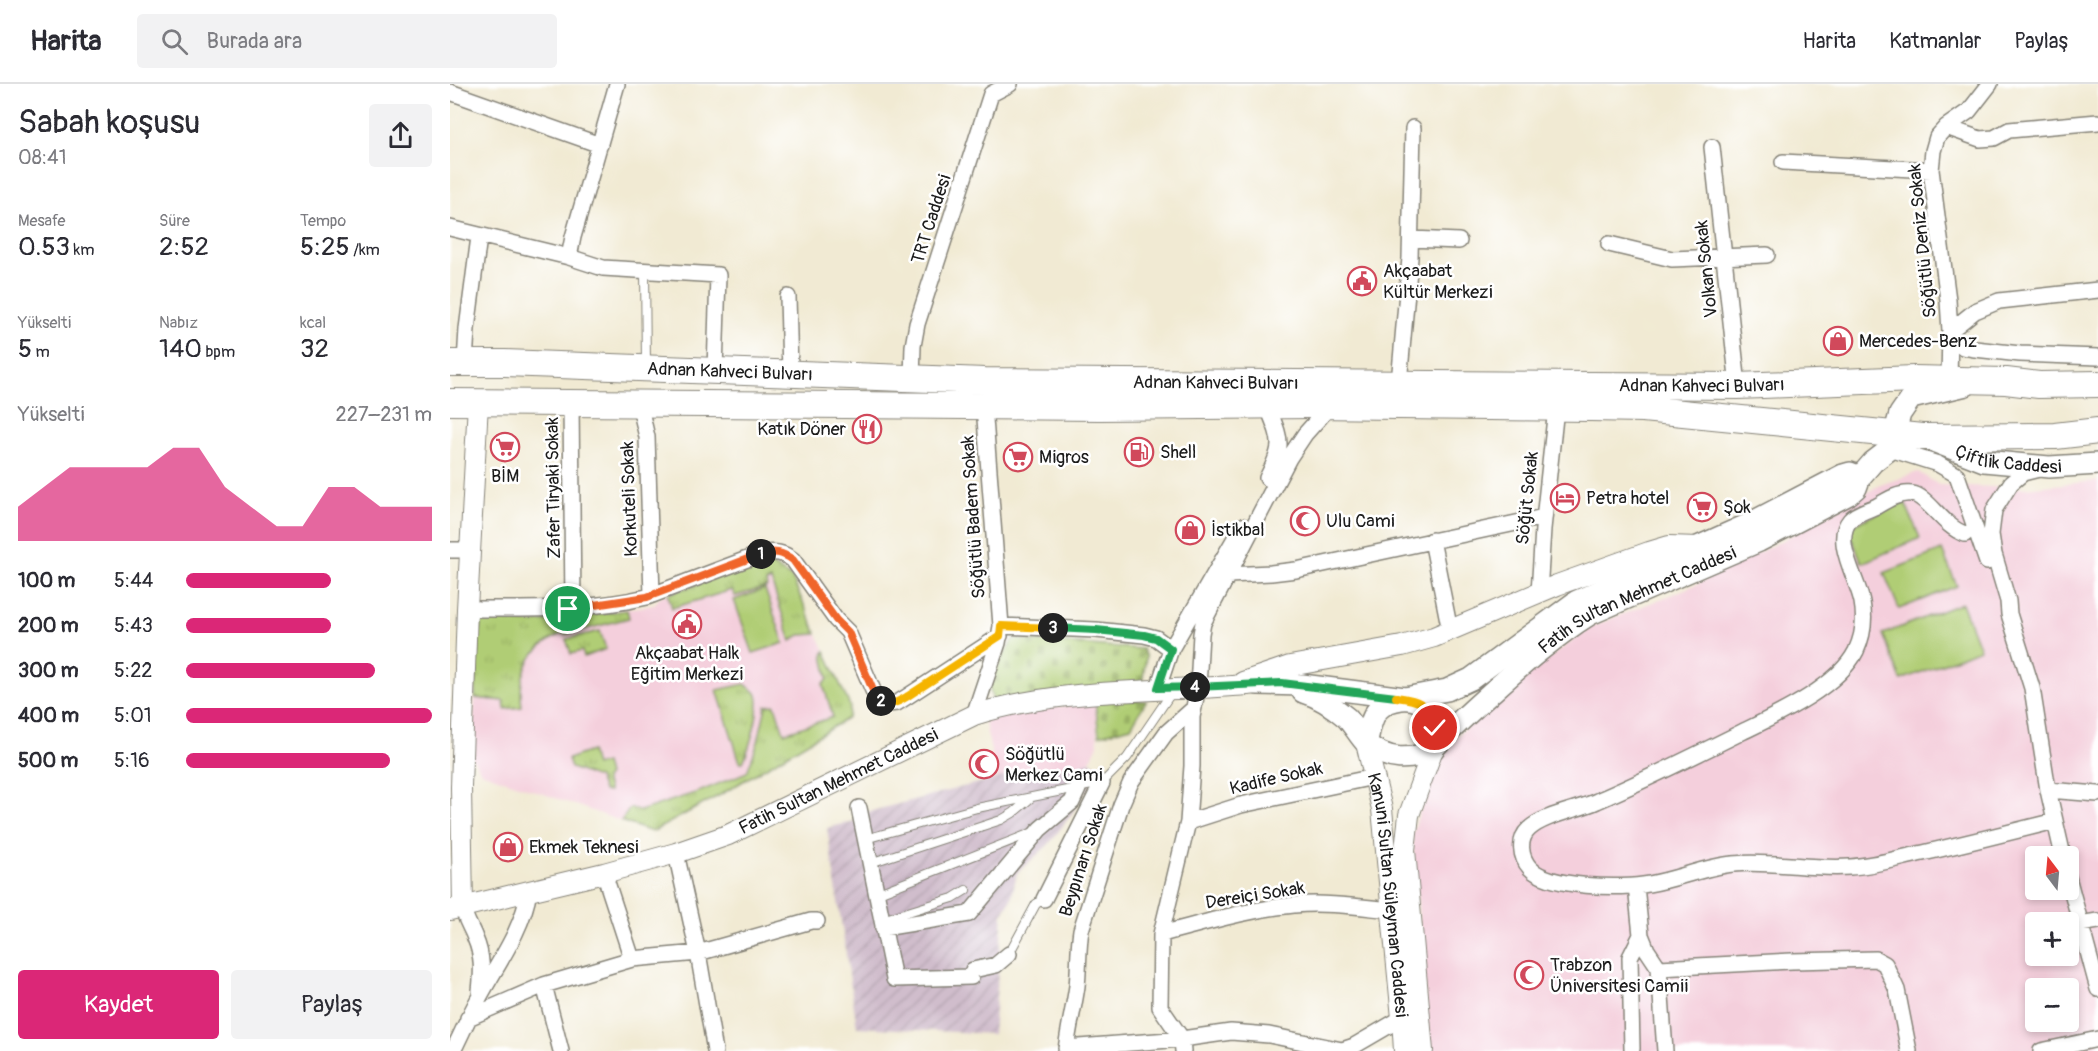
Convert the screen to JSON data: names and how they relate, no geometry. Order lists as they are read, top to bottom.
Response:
{
  "streets": {
    "highway": ["Adnan Kahveci Bulvarı"],
    "main road": ["Çiftlik Caddesi", "Fatih Sultan Mehmet Caddesi"],
    "street": [
      "TRT Caddesi",
      "Söğütlü Deniz Sokak",
      "Volkan Sokak",
      "Zafer Tiryaki Sokak",
      "Söğüt Sokak",
      "Korkuteli Sokak",
      "Söğütlü Badem Sokak",
      "Kadife Sokak",
      "Beypınarı Sokak",
      "Dereiçi Sokak",
      "Kanuni Sultan Süleyman Caddesi"
    ]
  },
  "crossings": [
    ["TRT Caddesi", "Adnan Kahveci Bulvarı"],
    ["Söğütlü Deniz Sokak", "Adnan Kahveci Bulvarı"],
    ["Volkan Sokak", "Adnan Kahveci Bulvarı"],
    ["Adnan Kahveci Bulvarı", "Çiftlik Caddesi"],
    ["Adnan Kahveci Bulvarı", "Zafer Tiryaki Sokak"],
    ["Adnan Kahveci Bulvarı", "Söğüt Sokak"],
    ["Adnan Kahveci Bulvarı", "Korkuteli Sokak"],
    ["Adnan Kahveci Bulvarı", "Söğütlü Badem Sokak"],
    ["Adnan Kahveci Bulvarı", "Fatih Sultan Mehmet Caddesi"],
    ["Söğüt Sokak", "Fatih Sultan Mehmet Caddesi"],
    ["Söğütlü Badem Sokak", "Fatih Sultan Mehmet Caddesi"],
    ["Fatih Sultan Mehmet Caddesi", "Kanuni Sultan Süleyman Caddesi"],
    ["Kadife Sokak", "Kanuni Sultan Süleyman Caddesi"],
    ["Dereiçi Sokak", "Kanuni Sultan Süleyman Caddesi"]
  ],
  "places": {
    "public building": ["Akçaabat Kültür Merkezi", "Akçaabat Halk Eğitim Merkezi"],
    "shop": ["Mercedes-Benz", "İstikbal", "Ekmek Teknesi"],
    "restaurant": ["Katık Döner"],
    "supermarket": ["BİM", "Migros", "Şok"],
    "fuel station": ["Shell"],
    "hotel": ["Petra hotel"],
    "mosque": ["Ulu Cami", "Söğütlü Merkez Cami", "Trabzon Üniversitesi Camii"]
  },
  "north": "top",
  "page": {
    "header": "Harita",
    "search": "Burada ara",
    "nav": ["Harita", "Katmanlar", "Paylaş"],
    "heading": ["Sabah koşusu", "08:41"],
    "stats": [
      ["Mesafe", "0.53 km"],
      ["Süre", "2:52"],
      ["Tempo", "5:25 /km"],
      ["Yükselti", "5 m"],
      ["Nabız", "140 bpm"],
      ["kcal", "32"]
    ],
    "chart": ["Yükselti", "227–231 m"],
    "pins": [
      "1",
      "3",
      "4",
      "2"
    ],
    "list": [
      {
        "name": "100 m",
        "note": "5:44"
      },
      {
        "name": "200 m",
        "note": "5:43"
      },
      {
        "name": "300 m",
        "note": "5:22"
      },
      {
        "name": "400 m",
        "note": "5:01"
      },
      {
        "name": "500 m",
        "note": "5:16"
      }
    ],
    "map_buttons": ["+", "−"],
    "buttons": ["Kaydet", "Paylaş"]
  }
}
